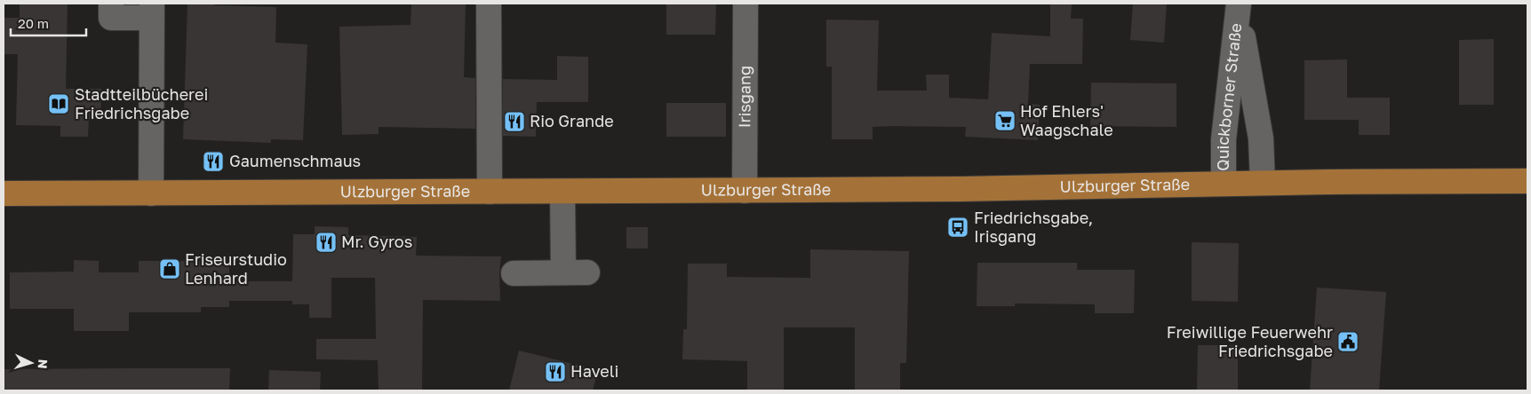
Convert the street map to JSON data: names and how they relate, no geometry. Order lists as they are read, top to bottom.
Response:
{
  "streets": {
    "main road": ["Ulzburger Straße"],
    "street": ["Irisgang", "Quickborner Straße"]
  },
  "crossings": [
    ["Irisgang", "Ulzburger Straße"],
    ["Quickborner Straße", "Ulzburger Straße"]
  ],
  "places": {
    "library": ["Stadtteilbücherei Friedrichsgabe"],
    "supermarket": ["Hof Ehlers' Waagschale"],
    "restaurant": [
      "Rio Grande",
      "Gaumenschmaus",
      "Mr. Gyros",
      "Haveli"
    ],
    "bus stop": ["Friedrichsgabe, Irisgang"],
    "shop": ["Friseurstudio Lenhard"],
    "public building": ["Freiwillige Feuerwehr Friedrichsgabe"]
  },
  "scale_bar": "20 m",
  "north": "right"
}
